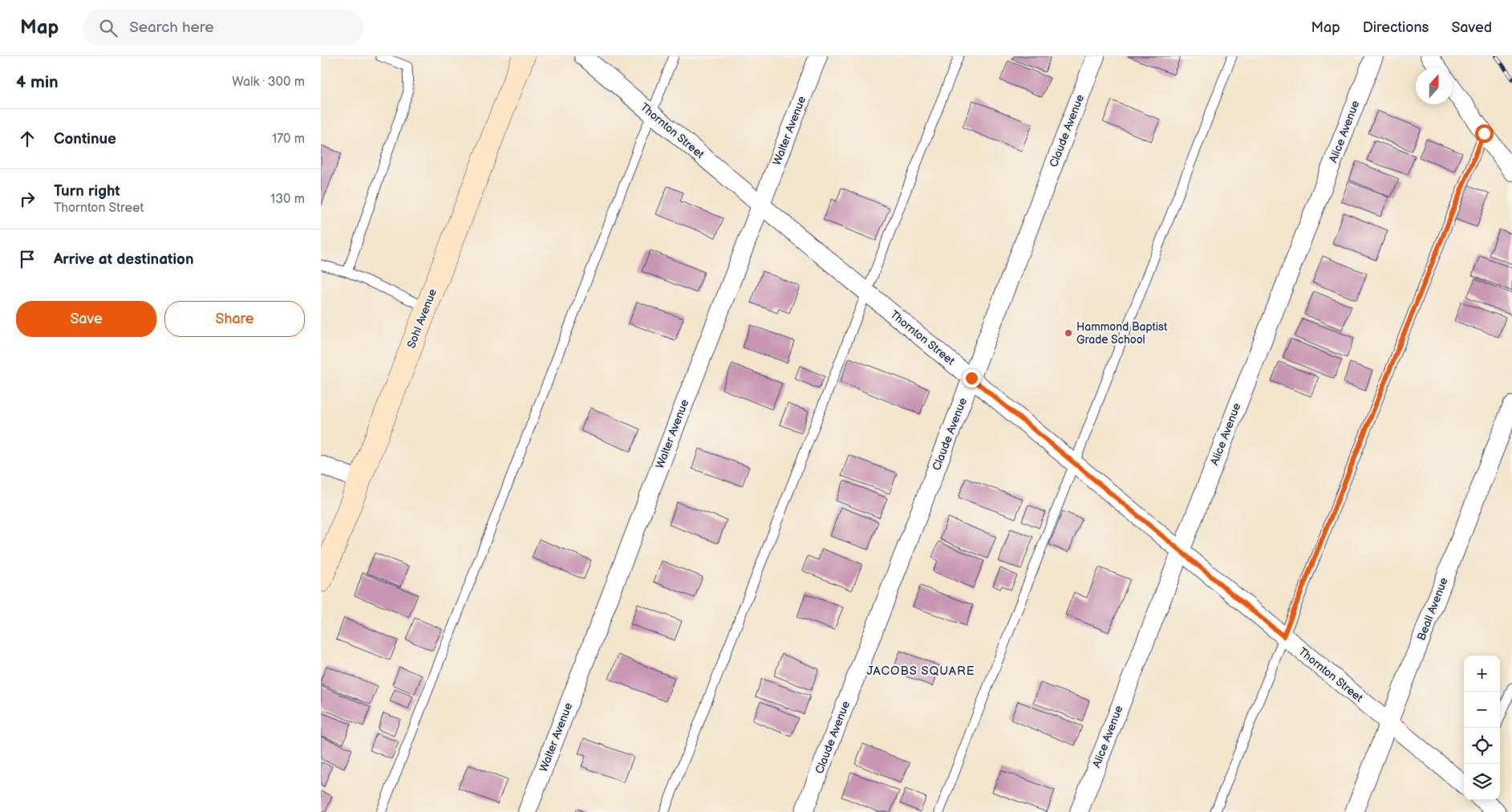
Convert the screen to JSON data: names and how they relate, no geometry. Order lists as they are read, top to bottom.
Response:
{
  "streets": {
    "street": [
      "Thornton Street",
      "Walter Avenue",
      "Claude Avenue",
      "Alice Avenue",
      "Sohl Avenue",
      "Beall Avenue"
    ]
  },
  "crossings": [
    ["Thornton Street", "Walter Avenue"],
    ["Thornton Street", "Claude Avenue"],
    ["Thornton Street", "Alice Avenue"],
    ["Thornton Street", "Beall Avenue"]
  ],
  "districts": ["JACOBS SQUARE"],
  "places": ["Hammond Baptist Grade School"],
  "north": "top",
  "page": {
    "header": "Map",
    "search": "Search here",
    "nav": ["Map", "Directions", "Saved"],
    "heading": ["4 min", "Walk · 300 m"],
    "list": [
      ["Continue", "170 m"],
      ["Turn right", "Thornton Street", "130 m"],
      "Arrive at destination"
    ],
    "buttons": ["Save", "Share"],
    "map_buttons": ["+", "−"]
  }
}
